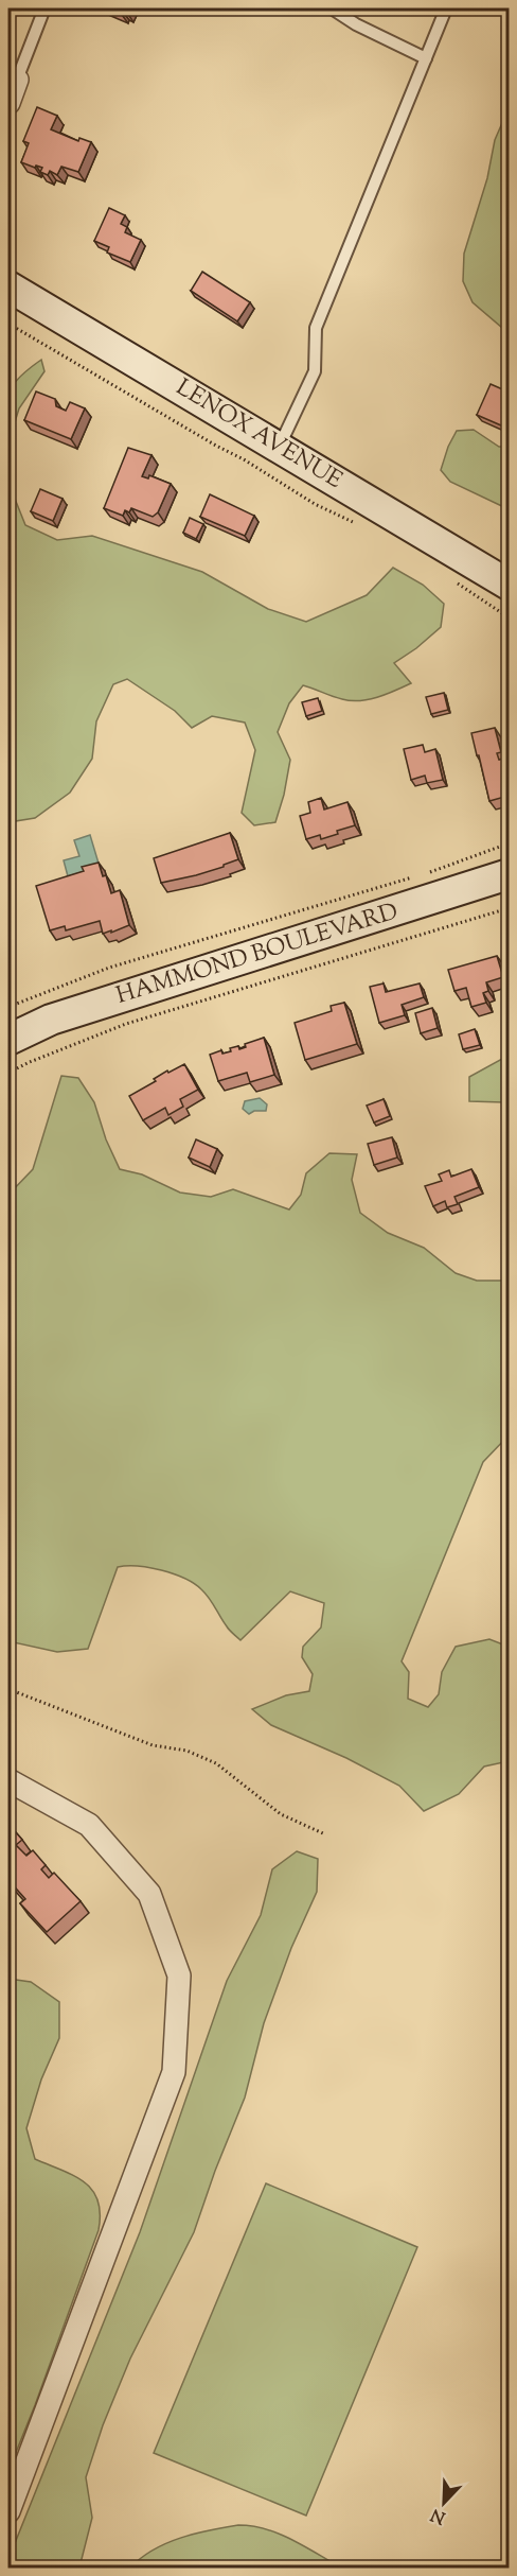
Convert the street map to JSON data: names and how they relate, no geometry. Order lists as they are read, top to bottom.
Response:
{
  "streets": {
    "street": ["LENOX AVENUE", "HAMMOND BOULEVARD"]
  },
  "north": "bottom left"
}
